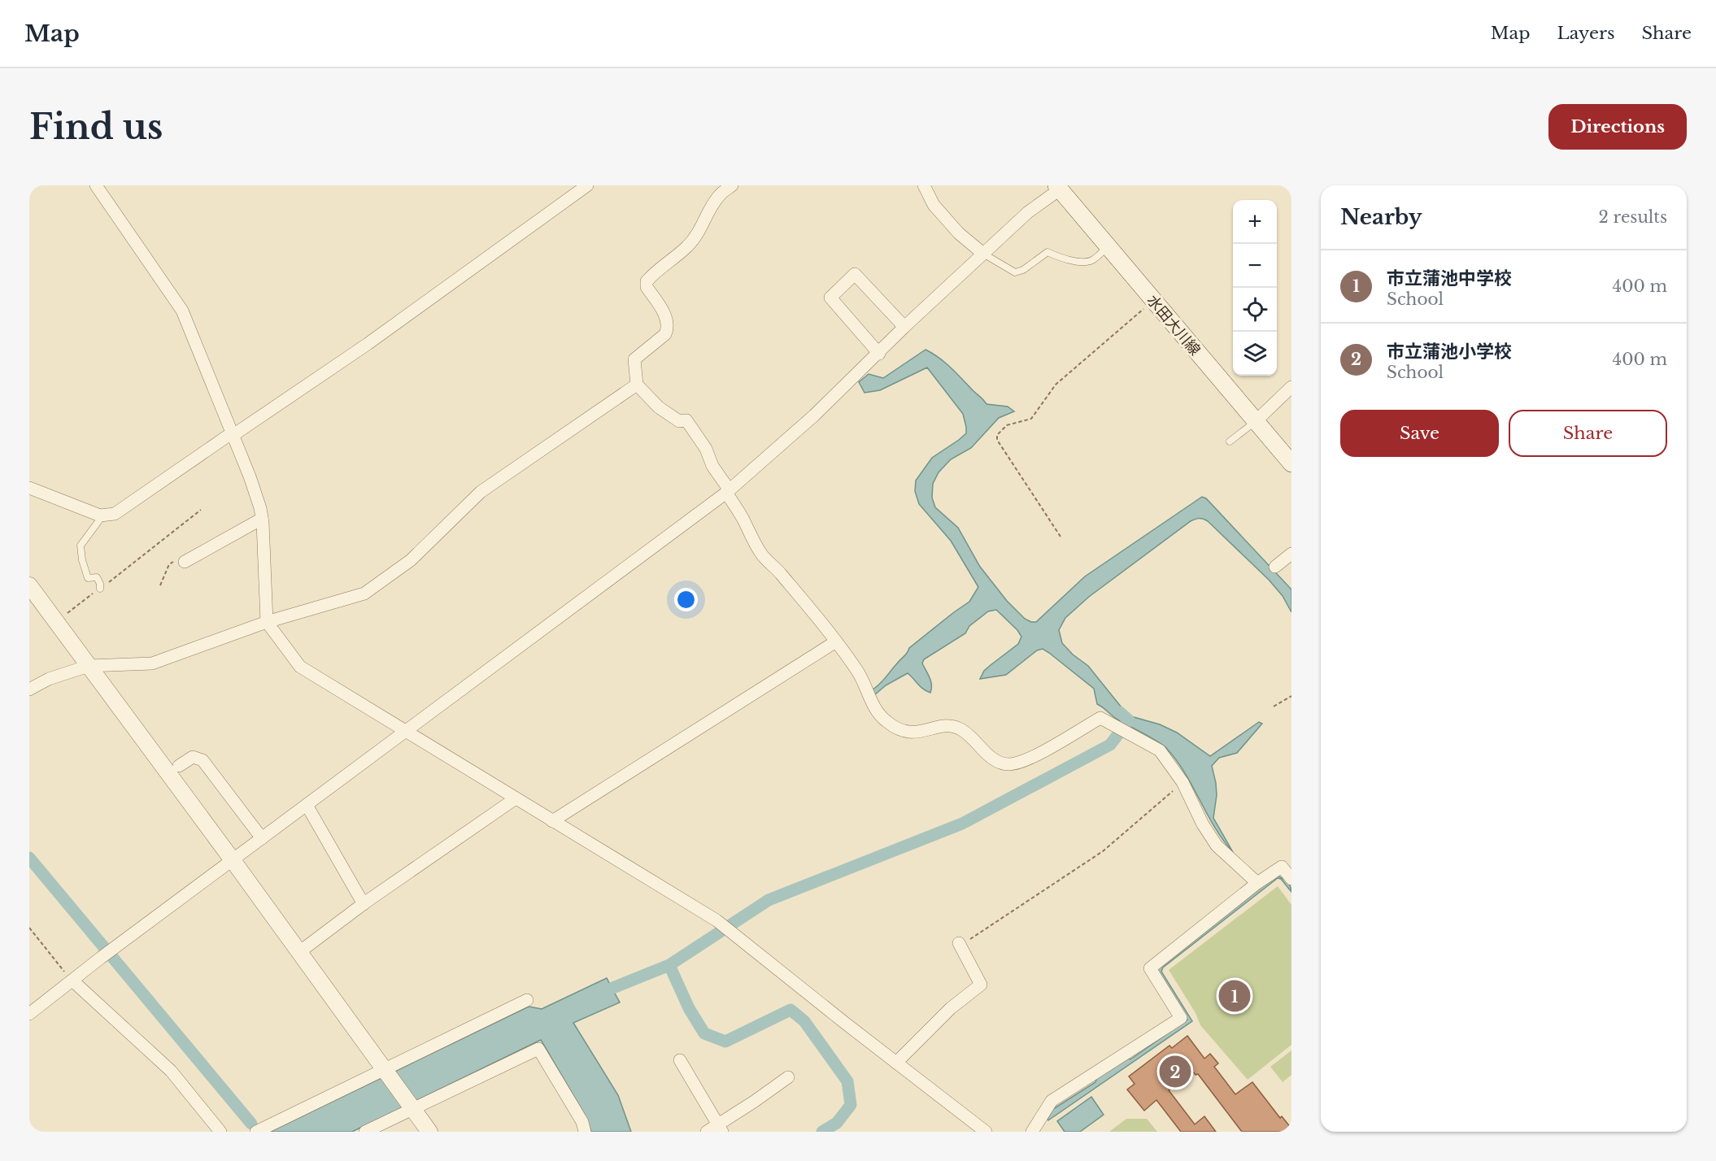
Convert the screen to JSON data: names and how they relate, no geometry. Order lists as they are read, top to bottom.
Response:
{
  "streets": {
    "main road": ["水田大川線"]
  },
  "page": {
    "header": "Map",
    "nav": ["Map", "Layers", "Share"],
    "buttons": [
      "Directions",
      ["Save", "Share"]
    ],
    "title": "Find us",
    "heading": ["Nearby", "2 results"],
    "map_buttons": ["+", "−"],
    "list": [
      {
        "mark": "1",
        "name": "市立蒲池中学校",
        "note": "School",
        "value": "400 m"
      },
      {
        "mark": "2",
        "name": "市立蒲池小学校",
        "note": "School",
        "value": "400 m"
      }
    ],
    "pins": ["1", "2"]
  }
}
